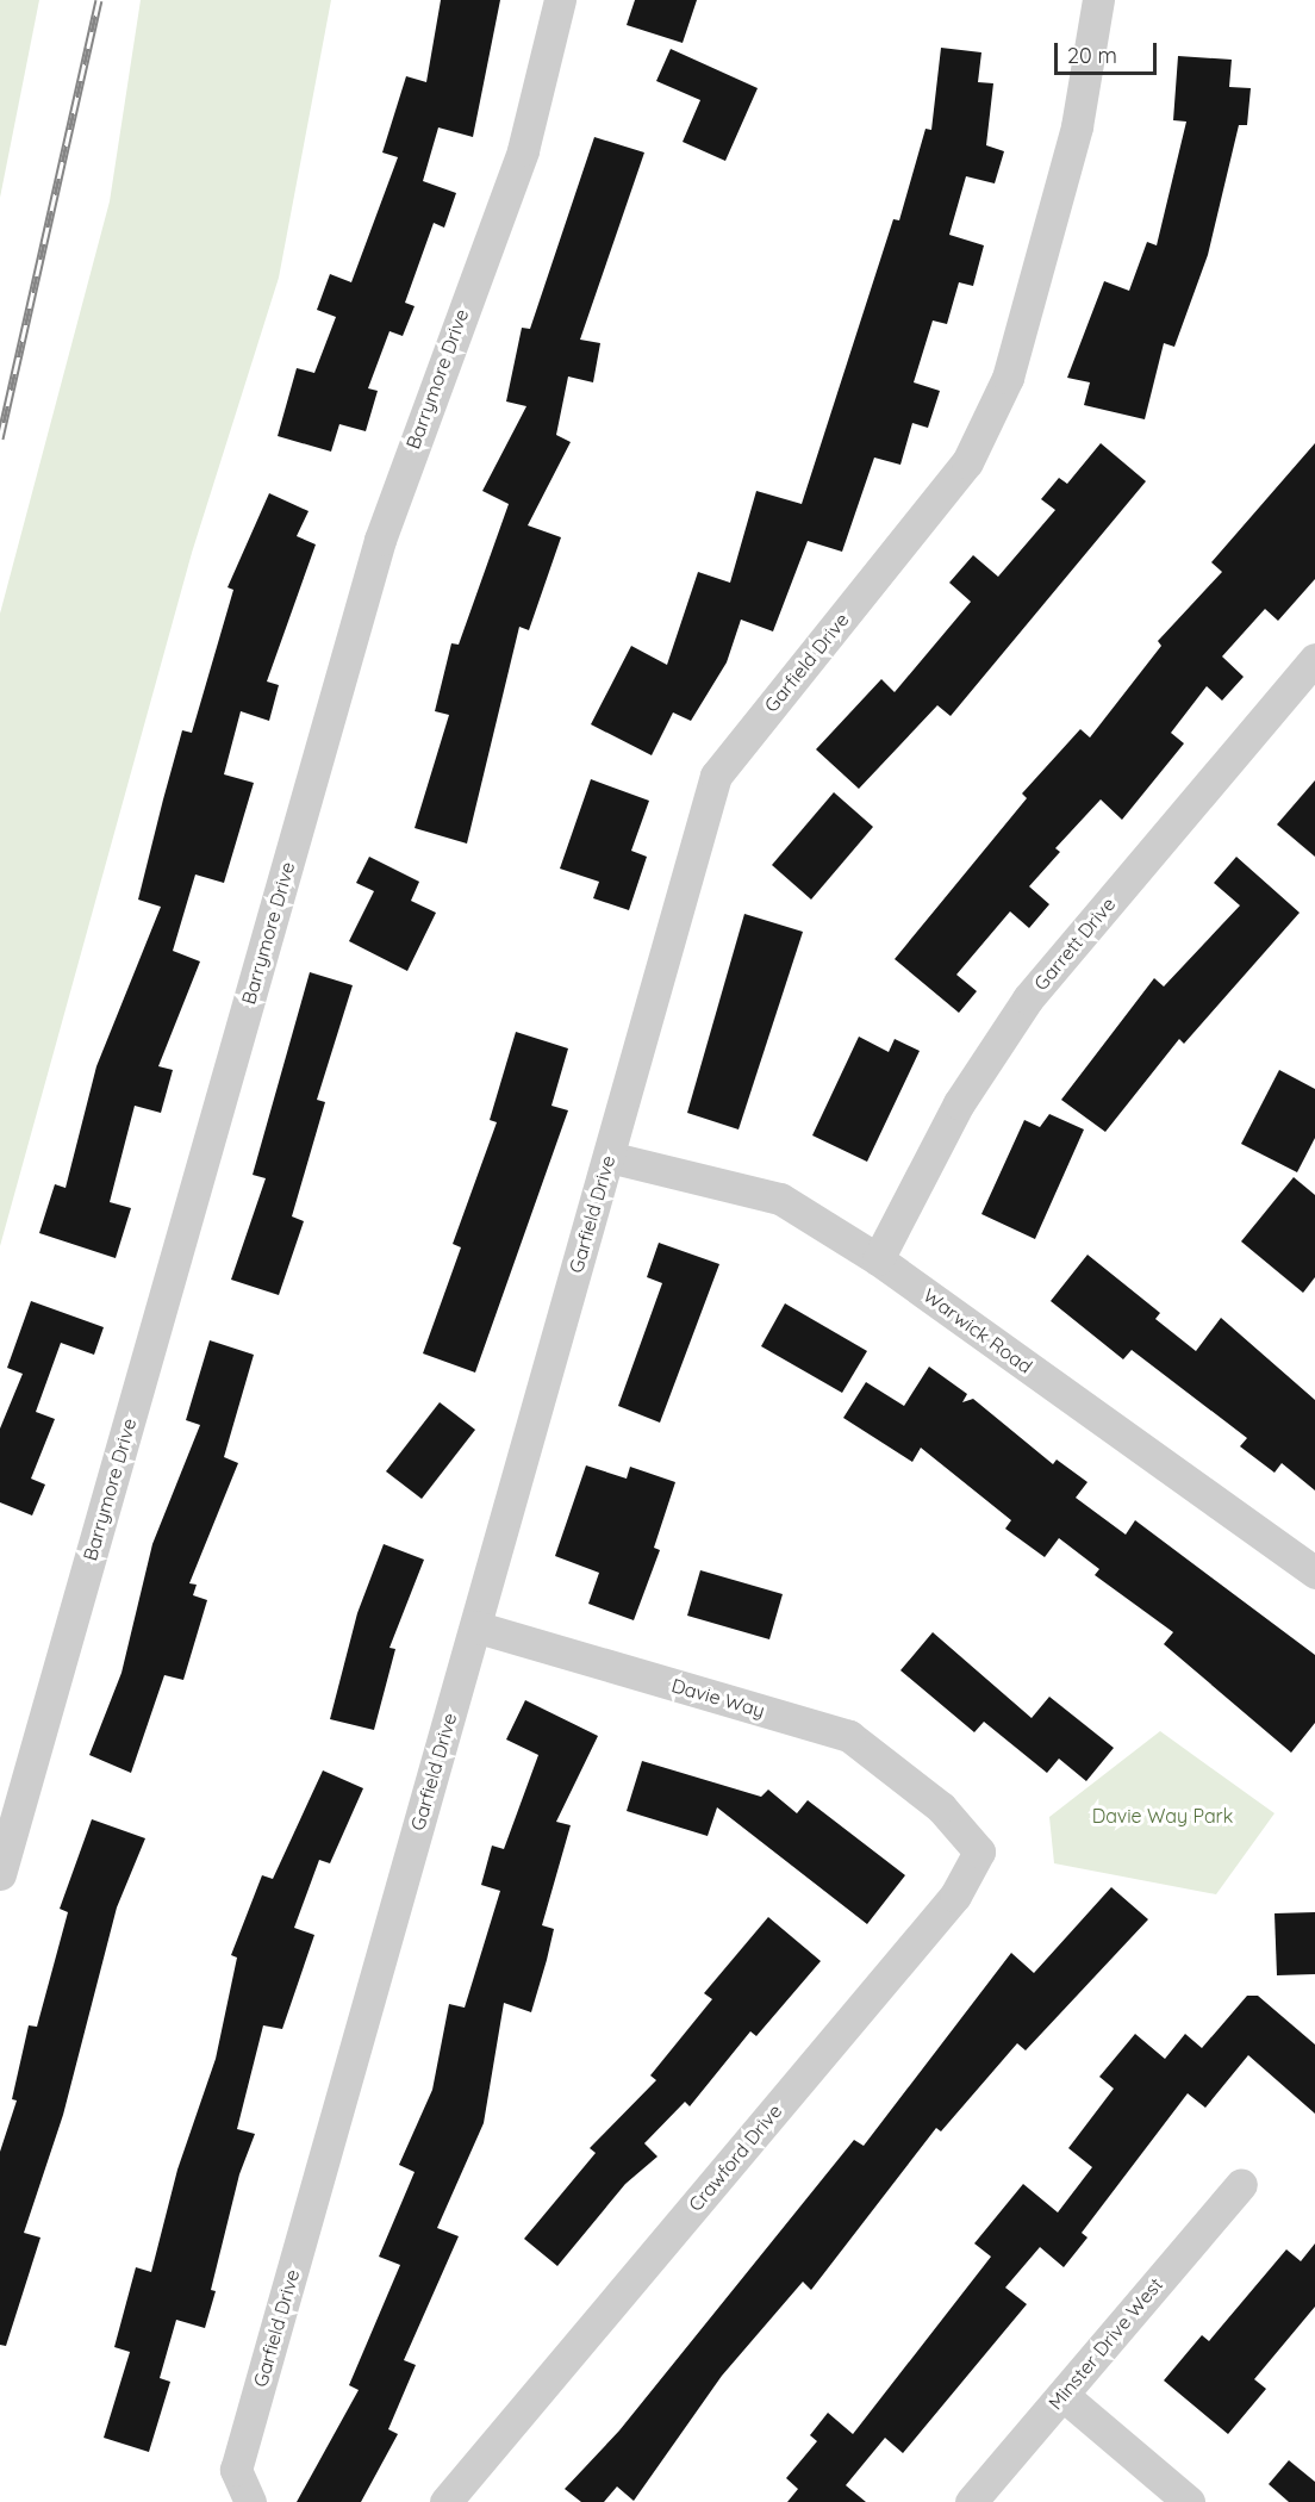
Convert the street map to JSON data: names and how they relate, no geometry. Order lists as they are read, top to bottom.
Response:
{
  "streets": {
    "street": [
      "Barrymore Drive",
      "Garfield Drive",
      "Garrett Drive",
      "Warwick Road",
      "Davie Way",
      "Crawford Drive",
      "Minster Drive West"
    ]
  },
  "crossings": [
    ["Garfield Drive", "Warwick Road"],
    ["Garfield Drive", "Davie Way"],
    ["Garrett Drive", "Warwick Road"],
    ["Davie Way", "Crawford Drive"]
  ],
  "parks": ["Davie Way Park"],
  "scale_bar": "20 m"
}
